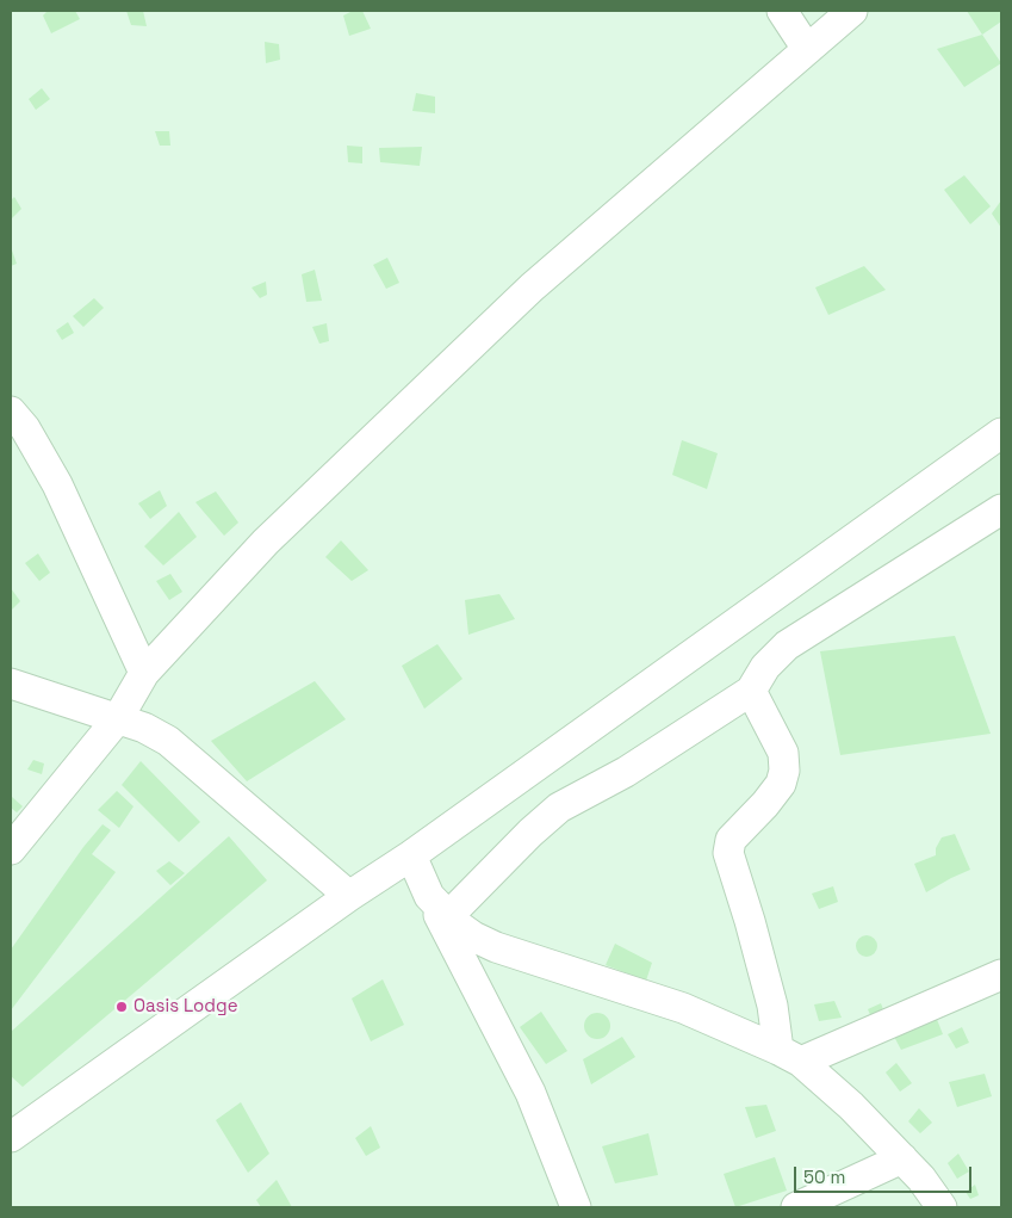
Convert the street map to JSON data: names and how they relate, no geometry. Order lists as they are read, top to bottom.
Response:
{
  "places": ["Oasis Lodge"],
  "scale_bar": "50 m"
}
